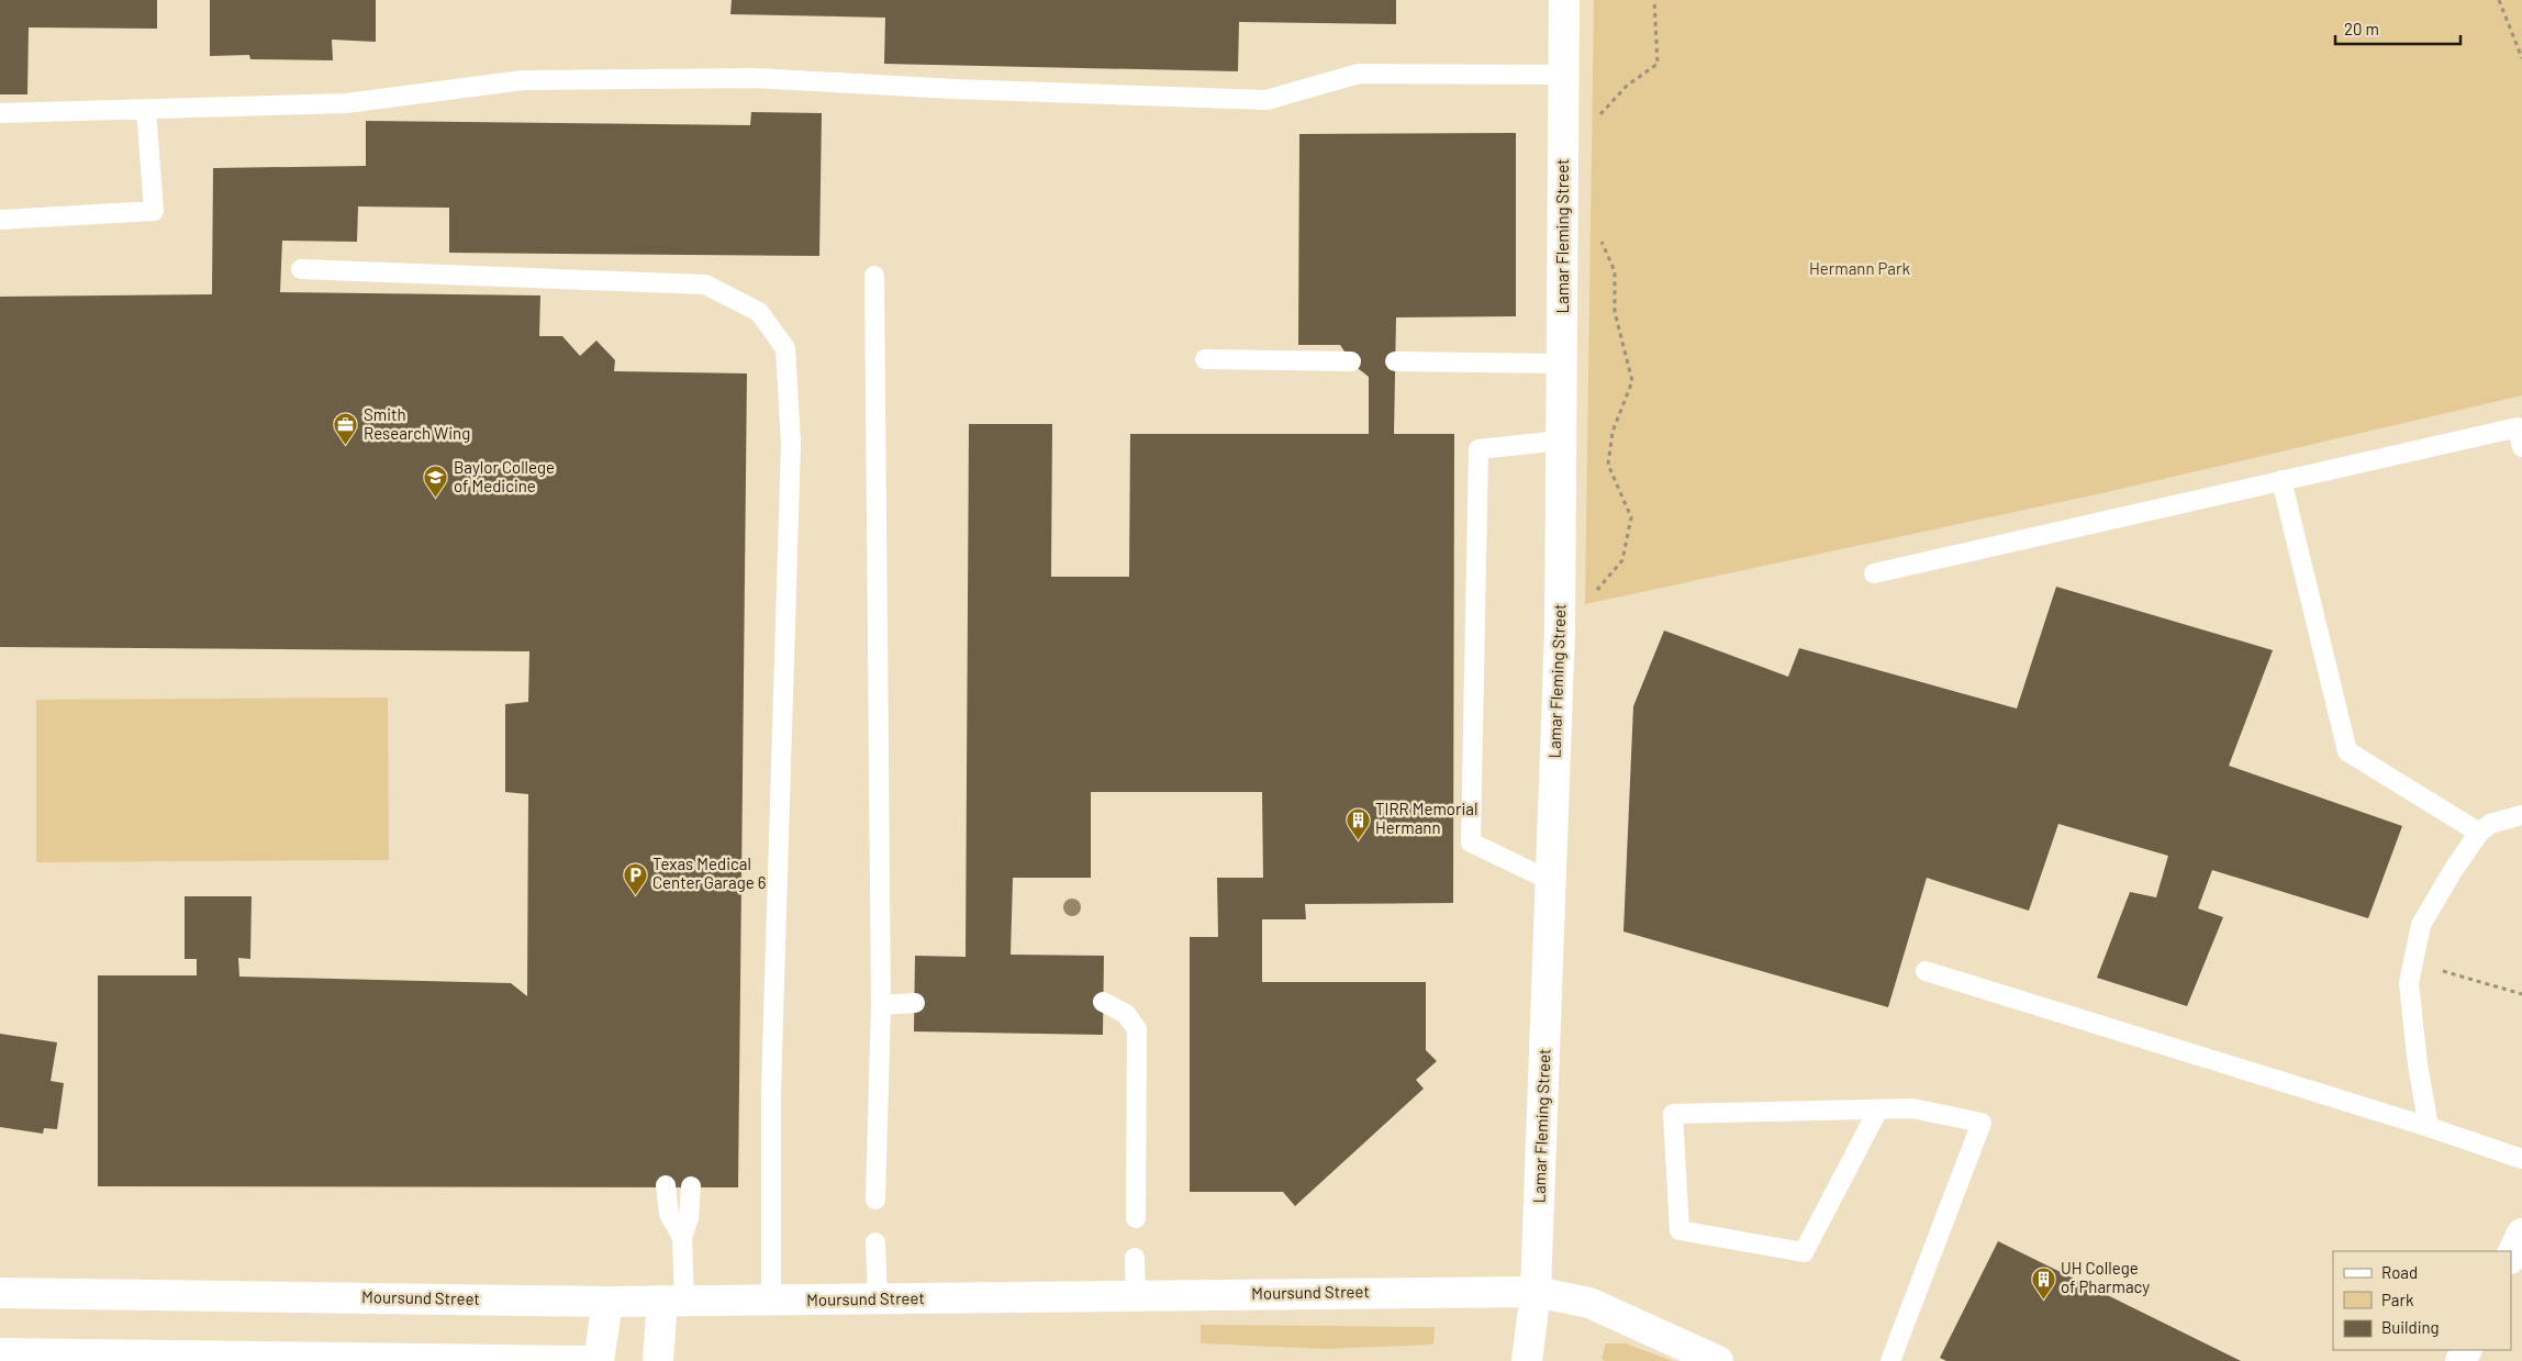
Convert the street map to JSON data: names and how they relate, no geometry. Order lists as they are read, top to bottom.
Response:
{
  "streets": {
    "street": ["Lamar Fleming Street", "Moursund Street"]
  },
  "crossings": [
    ["Lamar Fleming Street", "Moursund Street"]
  ],
  "parks": ["Hermann Park"],
  "places": {
    "office": ["Smith Research Wing"],
    "school or university": ["Baylor College of Medicine"],
    "building": ["TIRR Memorial Hermann", "UH College of Pharmacy"],
    "parking": ["Texas Medical Center Garage 6"]
  },
  "legend": ["Road", "Park", "Building"],
  "scale_bar": "20 m"
}
